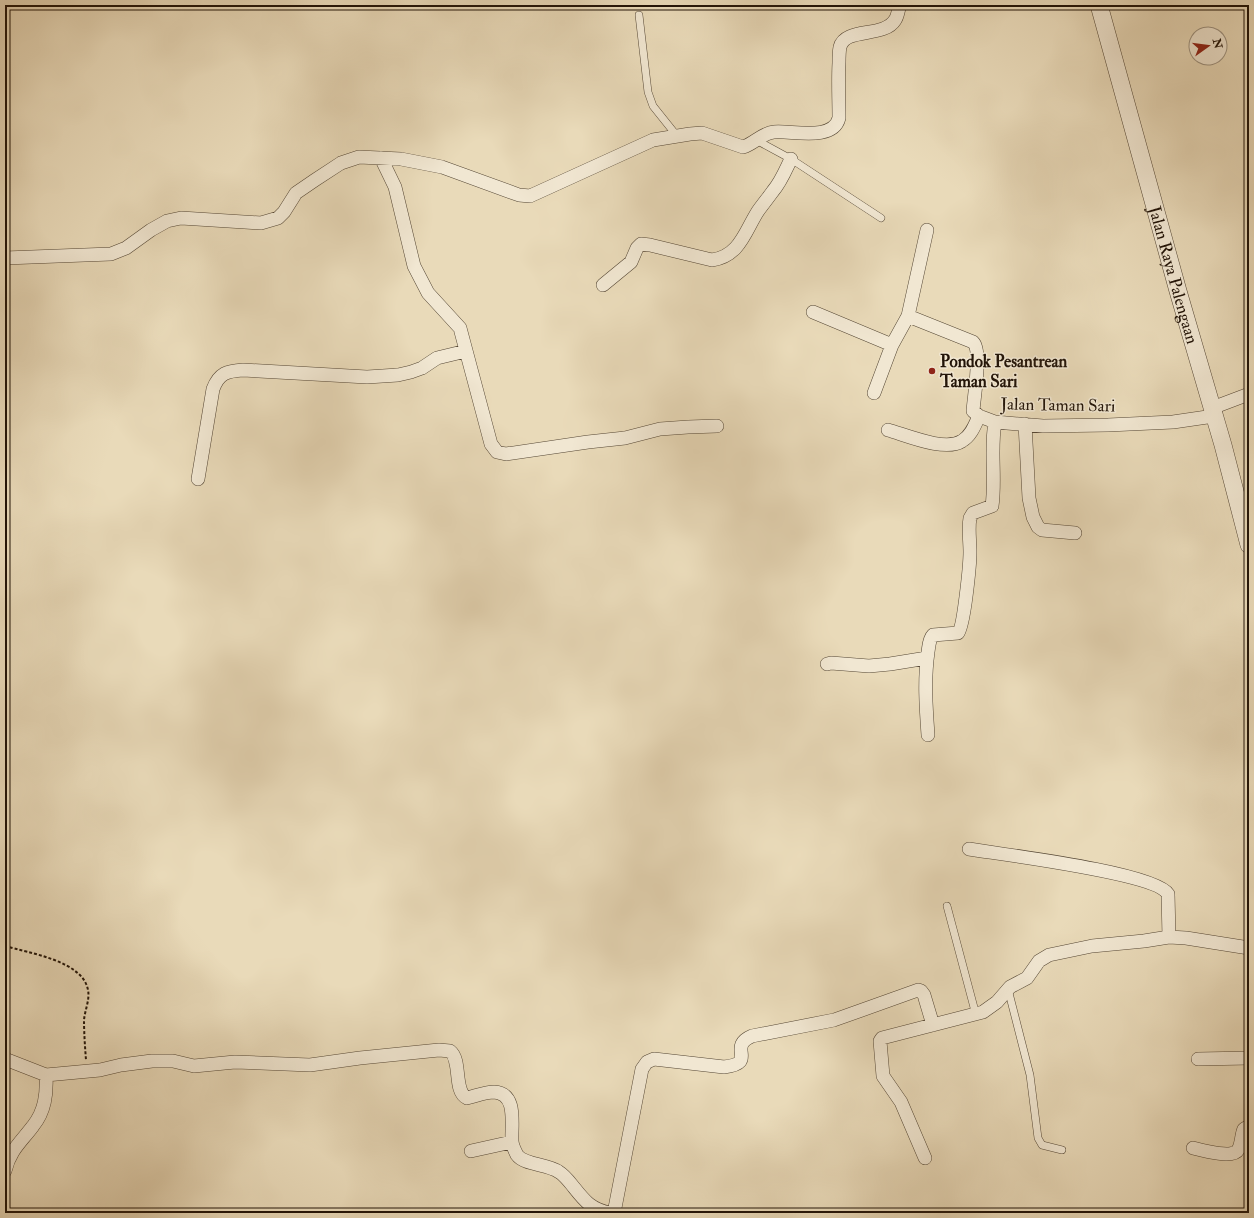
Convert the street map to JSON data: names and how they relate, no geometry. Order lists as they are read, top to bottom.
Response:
{
  "streets": {
    "street": ["Jalan Raya Palengaan", "Jalan Taman Sari"]
  },
  "crossings": [
    ["Jalan Raya Palengaan", "Jalan Taman Sari"]
  ],
  "places": ["Pondok Pesantrean Taman Sari"],
  "north": "right"
}
